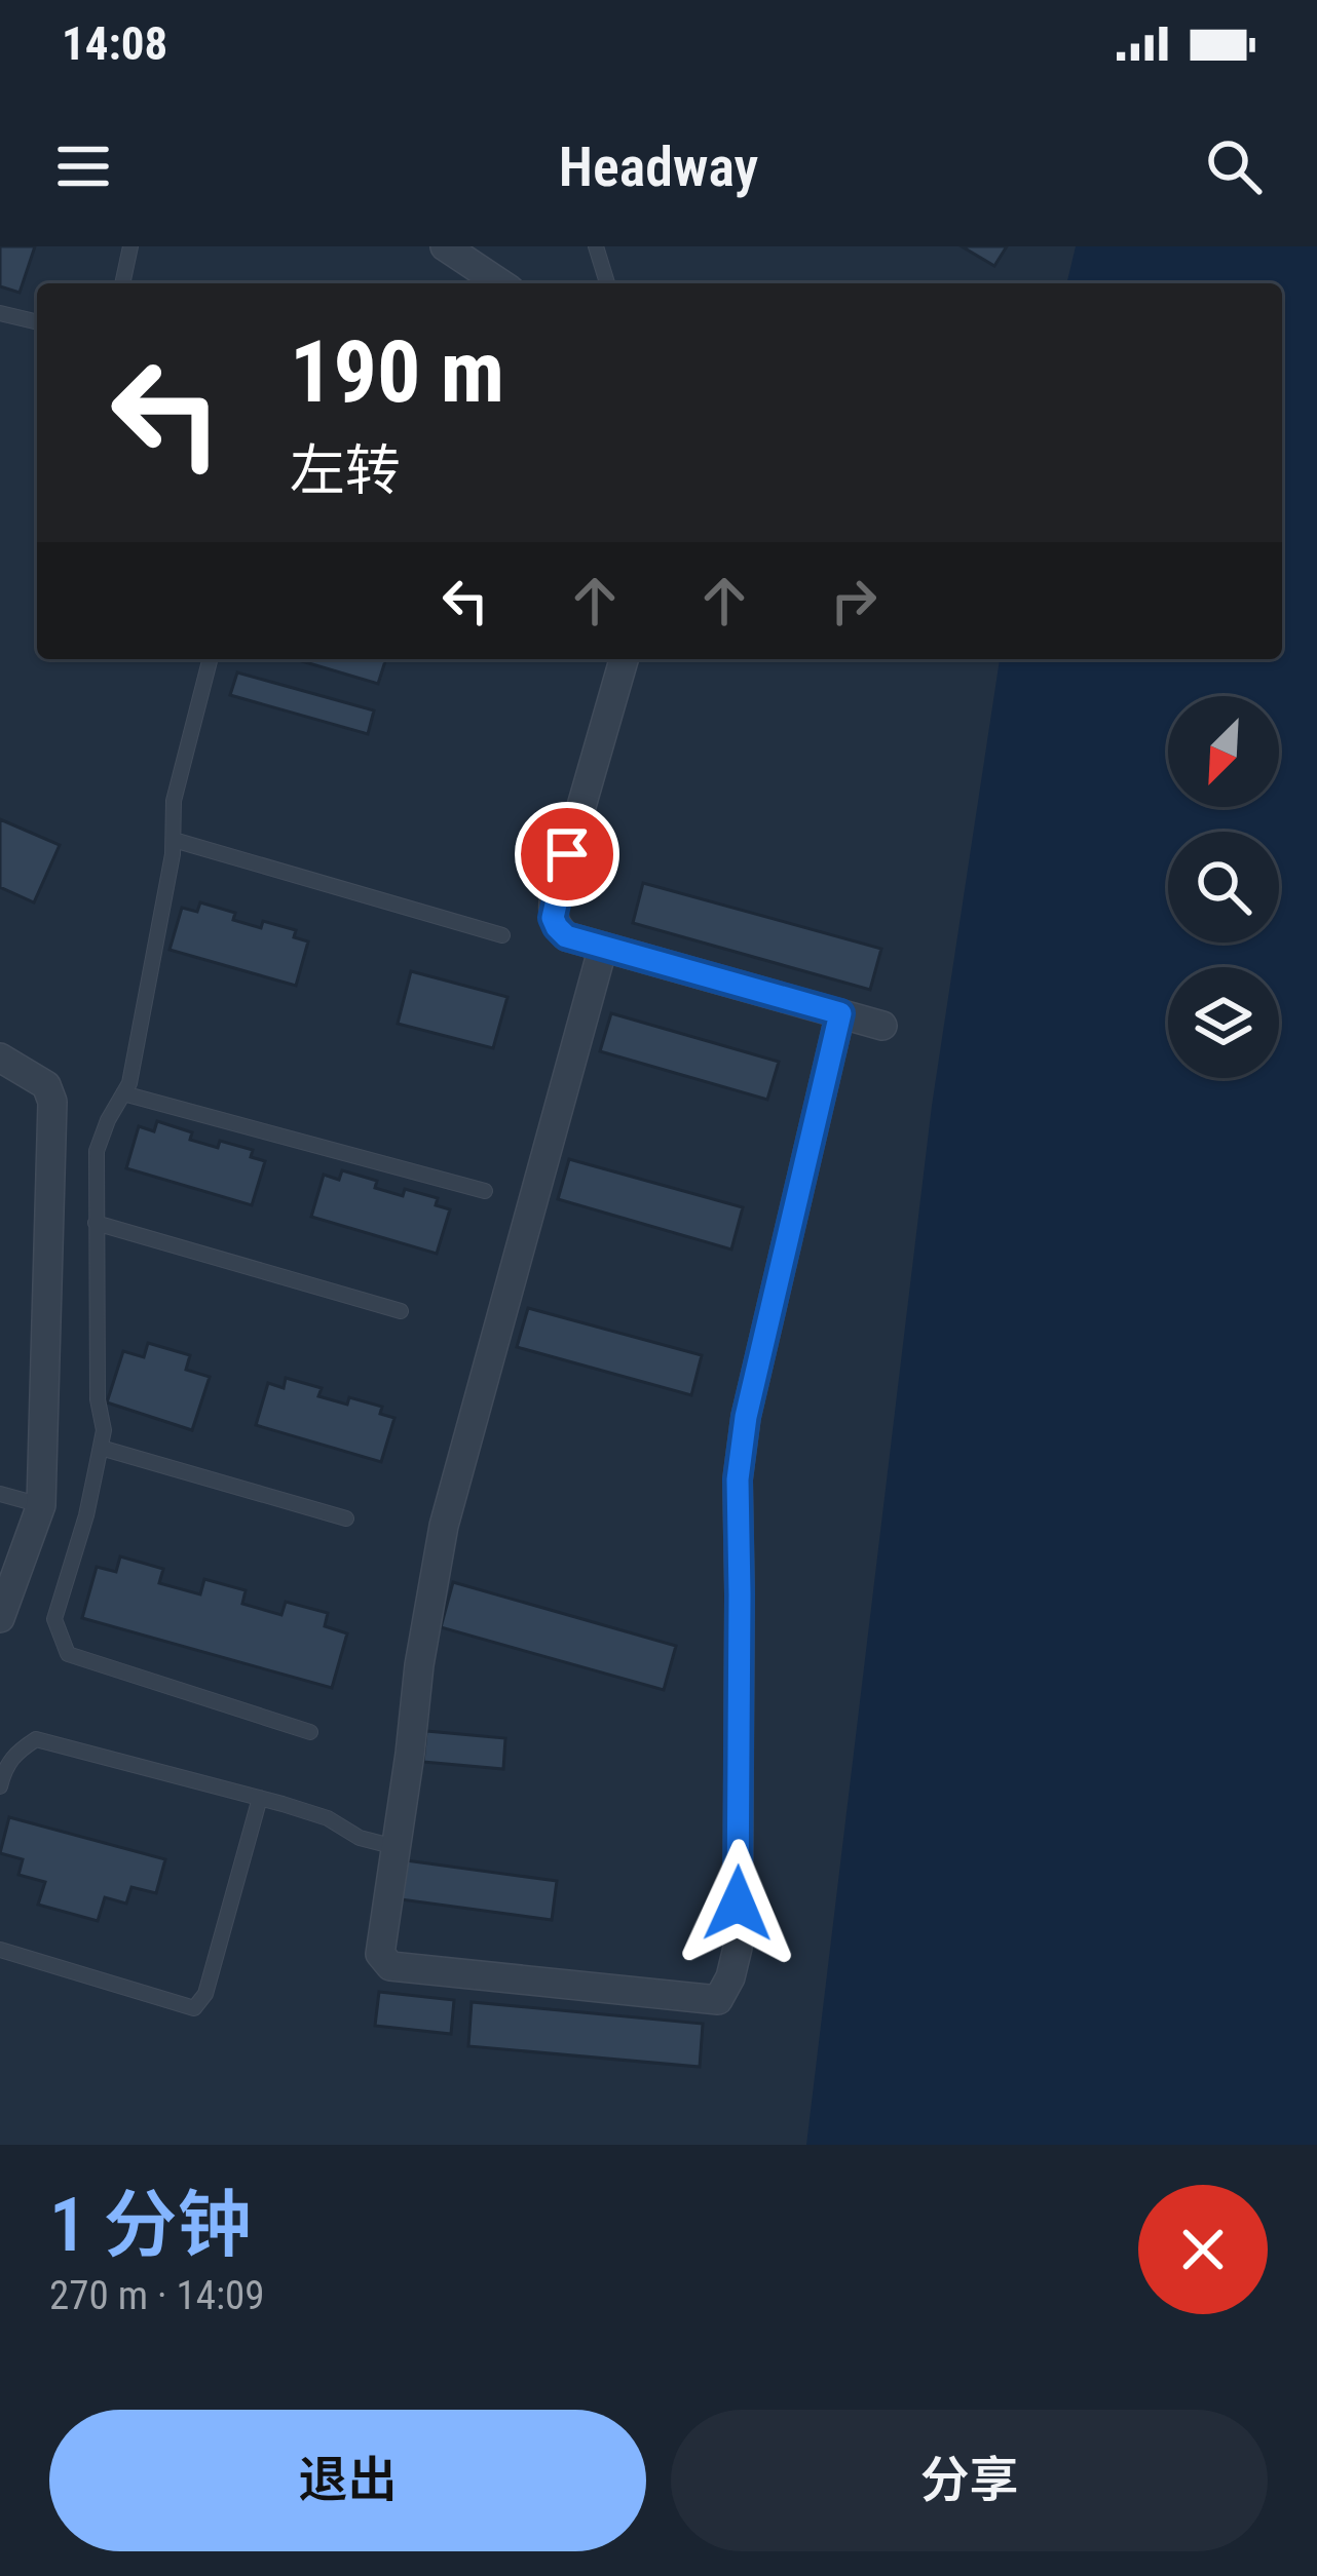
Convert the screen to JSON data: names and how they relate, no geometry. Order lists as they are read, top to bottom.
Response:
{
  "north": "bottom left",
  "page": {
    "status": "14:08",
    "header": "Headway",
    "turn": ["190 m", "左转"],
    "heading": ["1 分钟", "270 m · 14:09"],
    "buttons": ["退出", "分享"]
  }
}
